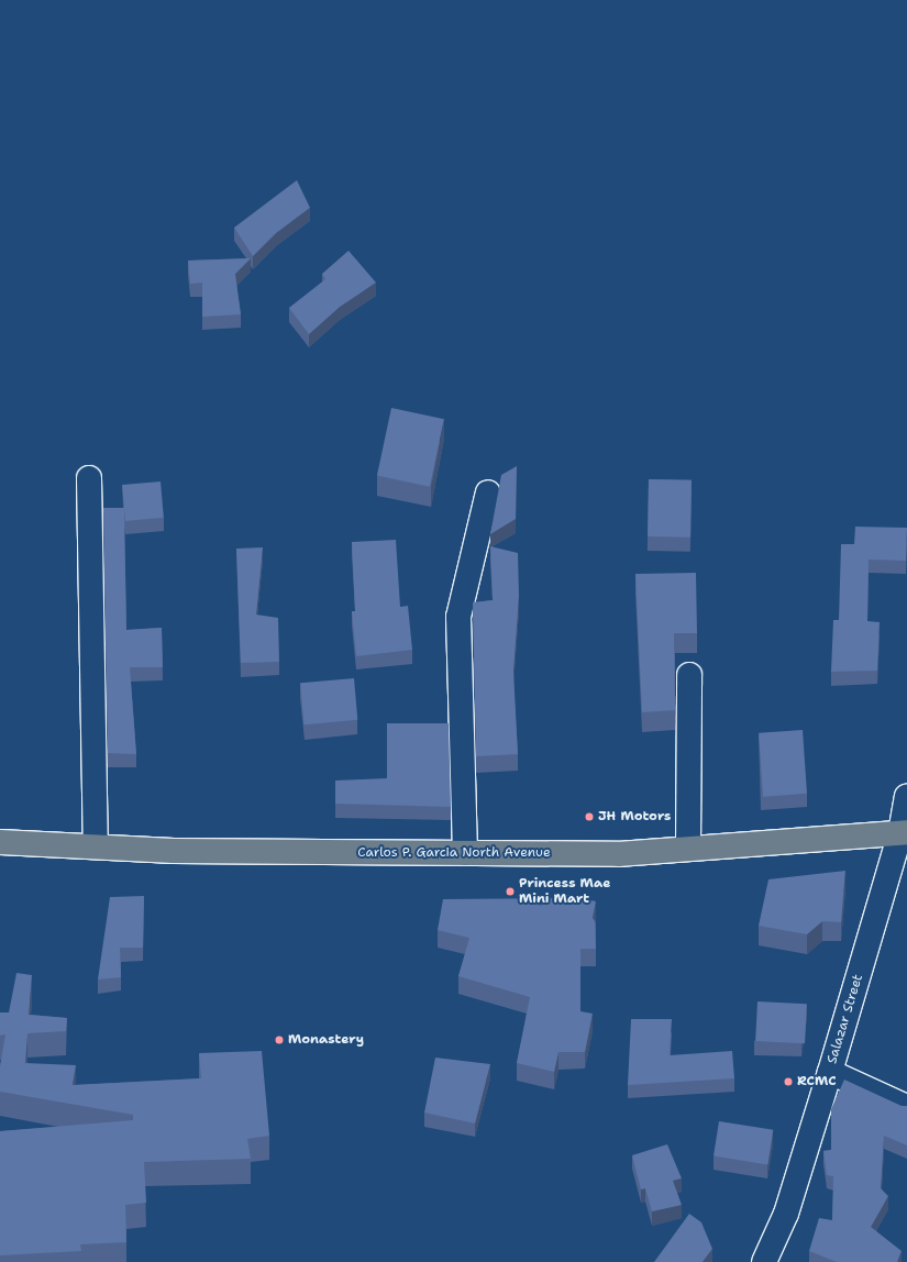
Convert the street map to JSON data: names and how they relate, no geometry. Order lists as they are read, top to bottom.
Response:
{
  "streets": {
    "main road": ["Carlos P. Garcia North Avenue"],
    "street": ["Salazar Street"]
  },
  "crossings": [
    ["Carlos P. Garcia North Avenue", "Salazar Street"]
  ],
  "places": [
    "JH Motors",
    "Princess Mae Mini Mart",
    "Monastery",
    "RCMC"
  ]
}
